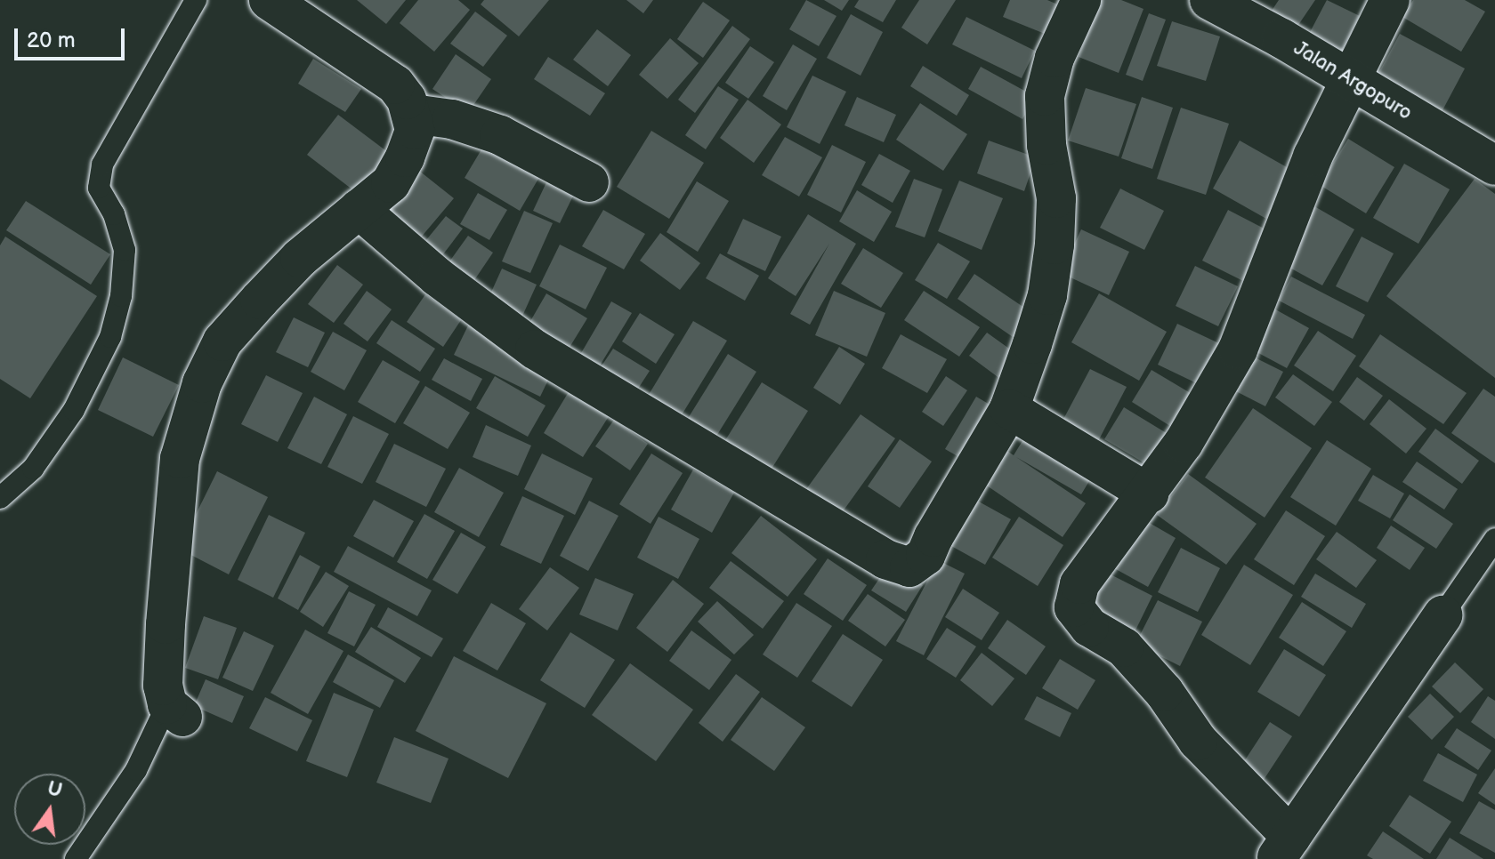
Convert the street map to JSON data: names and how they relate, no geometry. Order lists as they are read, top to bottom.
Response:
{
  "streets": {
    "street": ["Jalan Argopuro"]
  },
  "scale_bar": "20 m",
  "north": "top"
}
